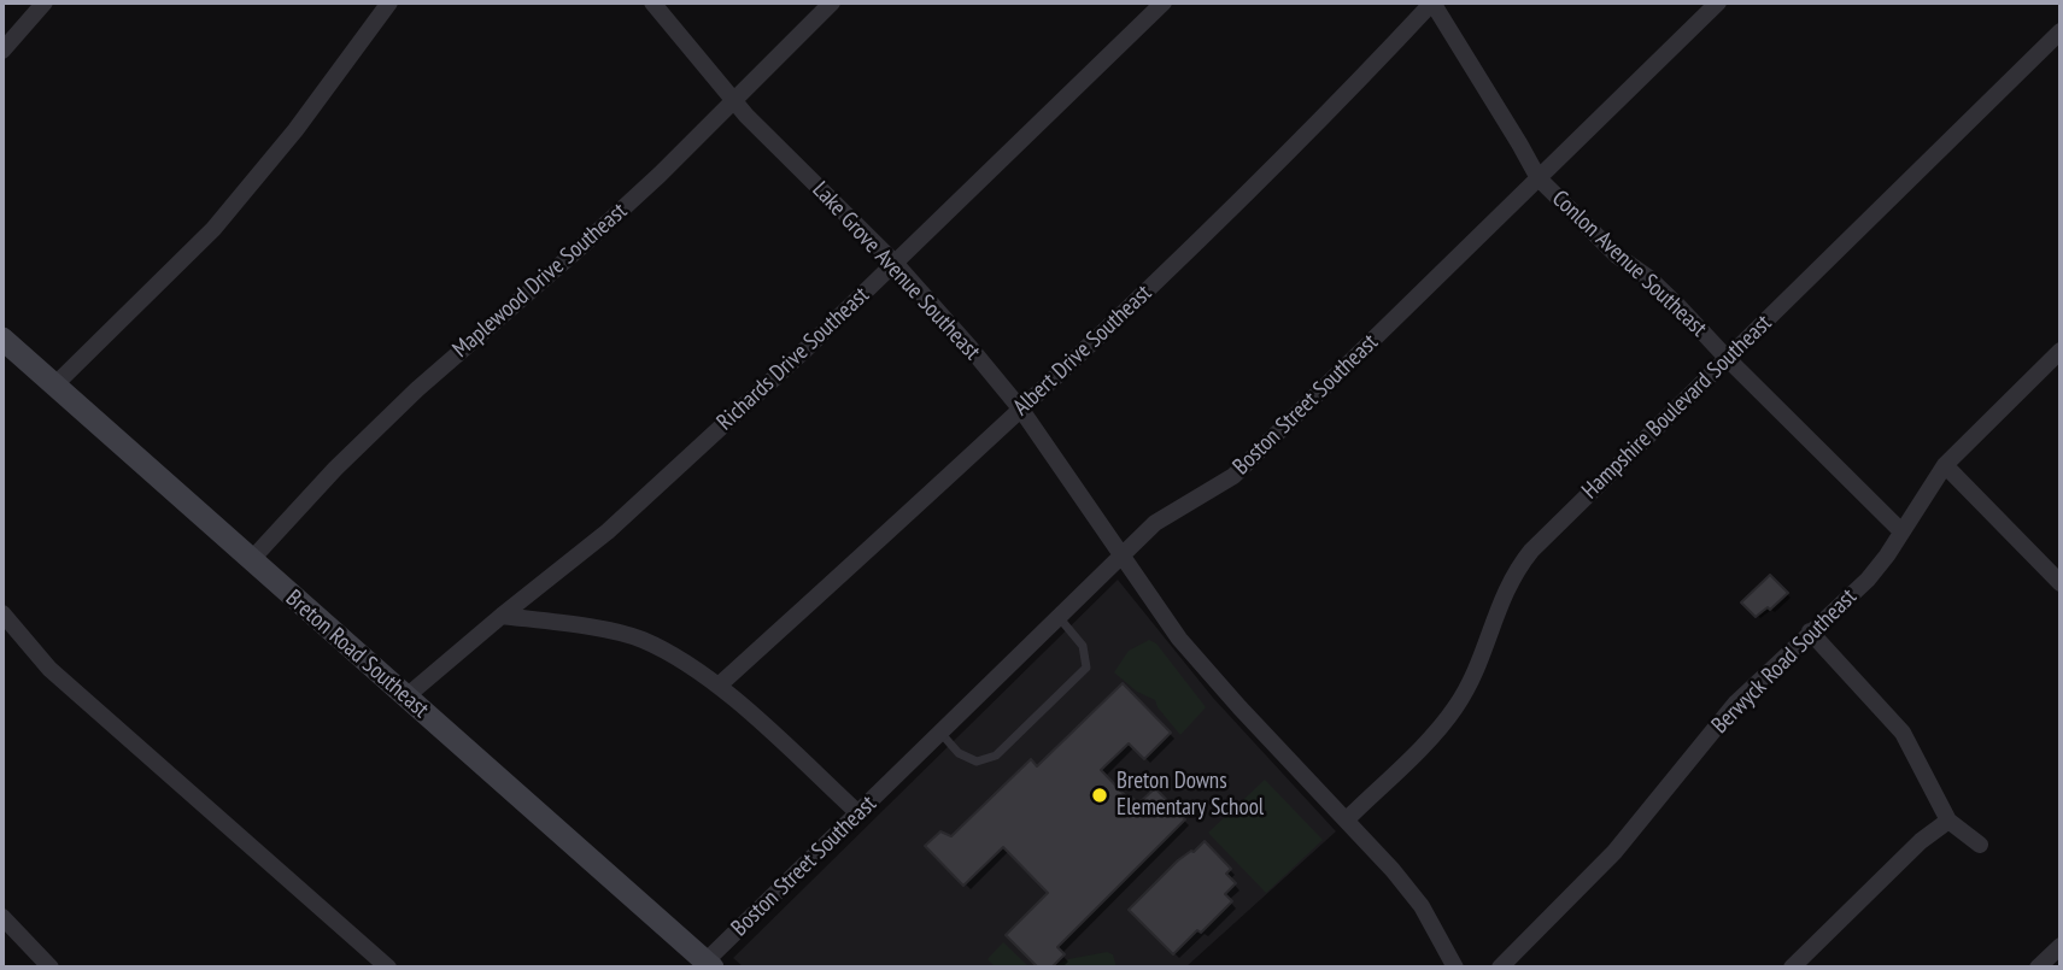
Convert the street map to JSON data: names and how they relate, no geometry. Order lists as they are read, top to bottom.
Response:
{
  "streets": {
    "main road": ["Breton Road Southeast"],
    "street": [
      "Conlon Avenue Southeast",
      "Lake Grove Avenue Southeast",
      "Maplewood Drive Southeast",
      "Albert Drive Southeast",
      "Richards Drive Southeast",
      "Boston Street Southeast",
      "Hampshire Boulevard Southeast",
      "Berwyck Road Southeast"
    ]
  },
  "crossings": [
    ["Conlon Avenue Southeast", "Albert Drive Southeast"],
    ["Conlon Avenue Southeast", "Boston Street Southeast"],
    ["Conlon Avenue Southeast", "Hampshire Boulevard Southeast"],
    ["Conlon Avenue Southeast", "Berwyck Road Southeast"],
    ["Lake Grove Avenue Southeast", "Maplewood Drive Southeast"],
    ["Lake Grove Avenue Southeast", "Albert Drive Southeast"],
    ["Lake Grove Avenue Southeast", "Richards Drive Southeast"],
    ["Lake Grove Avenue Southeast", "Boston Street Southeast"],
    ["Lake Grove Avenue Southeast", "Hampshire Boulevard Southeast"],
    ["Maplewood Drive Southeast", "Breton Road Southeast"],
    ["Richards Drive Southeast", "Breton Road Southeast"],
    ["Boston Street Southeast", "Breton Road Southeast"]
  ],
  "places": ["Breton Downs Elementary School"]
}
